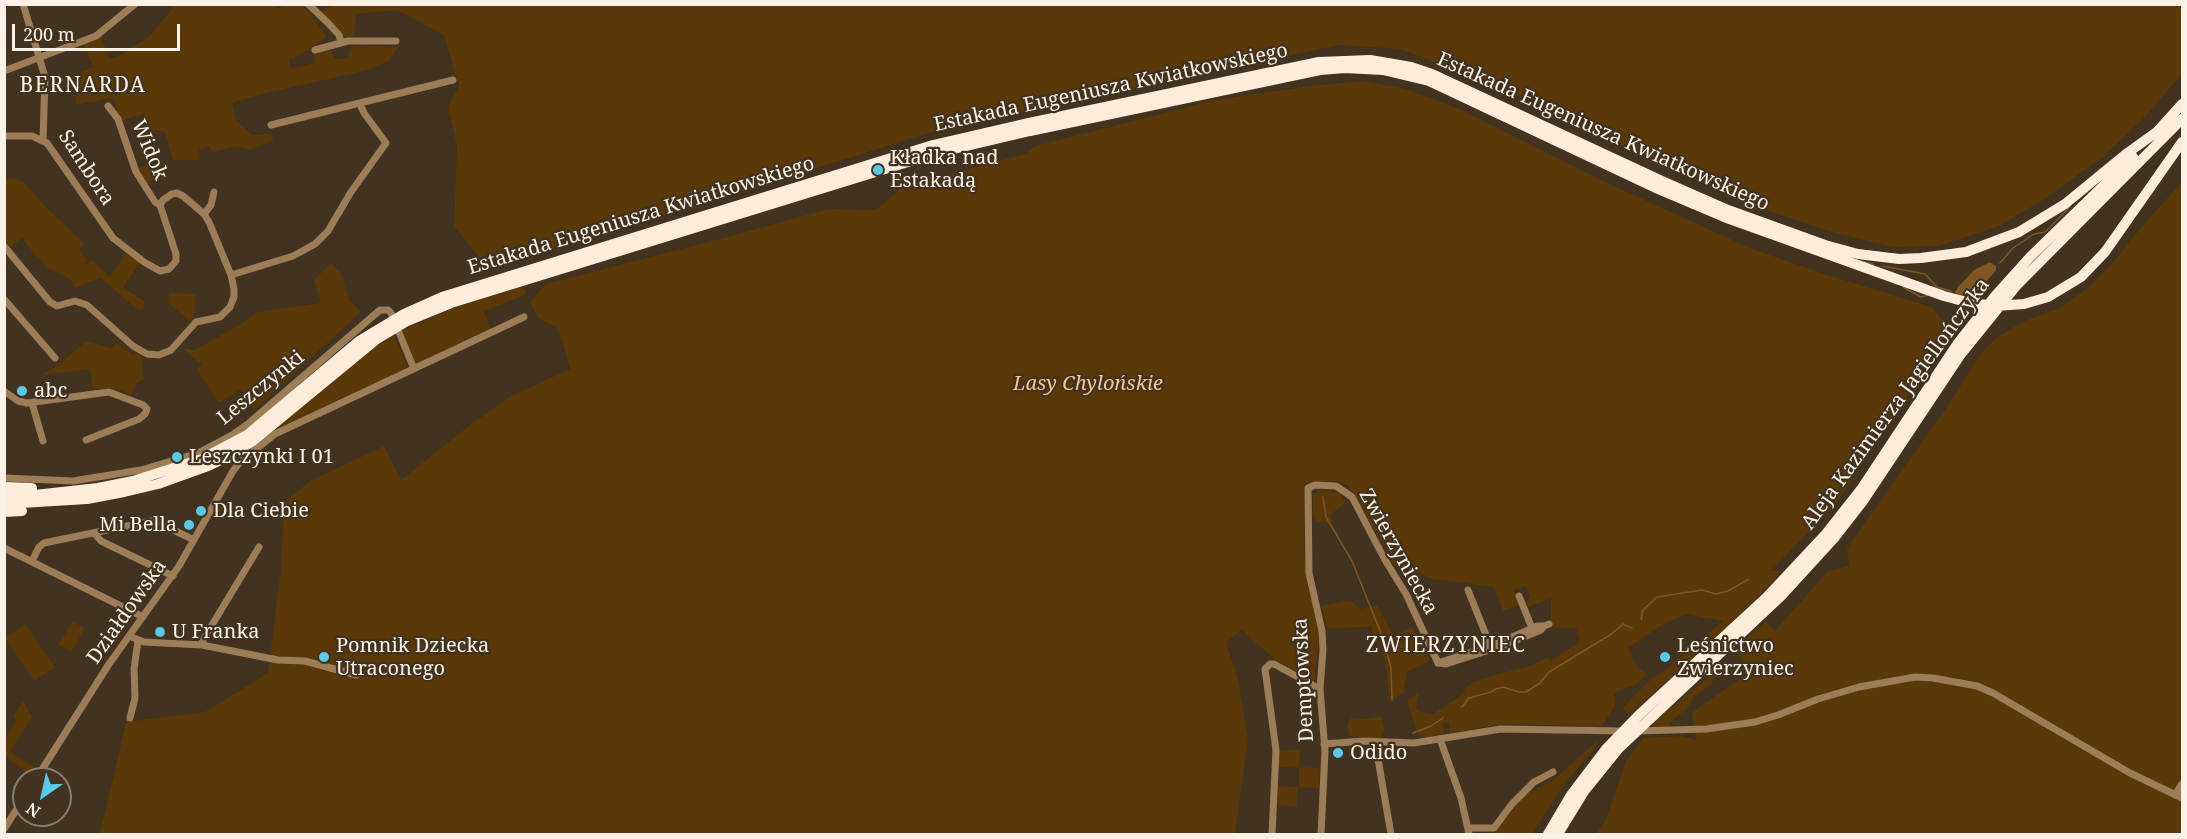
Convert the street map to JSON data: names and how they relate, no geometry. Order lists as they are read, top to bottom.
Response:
{
  "streets": {
    "highway": ["Estakada Eugeniusza Kwiatkowskiego", "Aleja Kazimierza Jagiellończyka"],
    "street": [
      "Widok",
      "Sambora",
      "Leszczynki",
      "Zwierzyniecka",
      "Działdowska",
      "Demptowska"
    ]
  },
  "crossings": [
    ["Estakada Eugeniusza Kwiatkowskiego", "Aleja Kazimierza Jagiellończyka"],
    ["Widok", "Sambora"],
    ["Leszczynki", "Działdowska"],
    ["Zwierzyniecka", "Demptowska"]
  ],
  "districts": ["BERNARDA", "ZWIERZYNIEC"],
  "parks": ["Lasy Chylońskie"],
  "places": [
    "Kładka nad Estakadą",
    "abc",
    "Leszczynki I 01",
    "Dla Ciebie",
    "Mi Bella",
    "U Franka",
    "Pomnik Dziecka Utraconego",
    "Leśnictwo Zwierzyniec",
    "Odido"
  ],
  "scale_bar": "200 m",
  "north": "bottom left"
}
